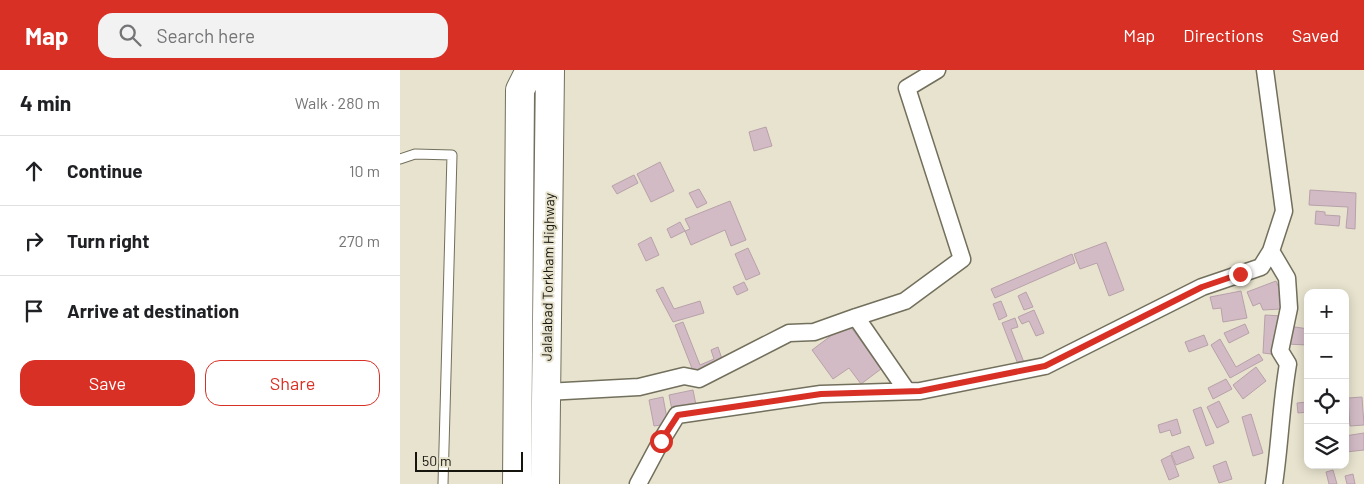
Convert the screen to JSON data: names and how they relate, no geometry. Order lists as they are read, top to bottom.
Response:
{
  "streets": {
    "highway": ["Jalalabad Torkham Highway"]
  },
  "scale_bar": "50 m",
  "page": {
    "header": "Map",
    "search": "Search here",
    "nav": ["Map", "Directions", "Saved"],
    "heading": ["4 min", "Walk · 280 m"],
    "list": [
      ["Continue", "10 m"],
      ["Turn right", "270 m"],
      "Arrive at destination"
    ],
    "map_buttons": ["+", "−"],
    "buttons": ["Save", "Share"],
    "scale": "50 m"
  }
}
